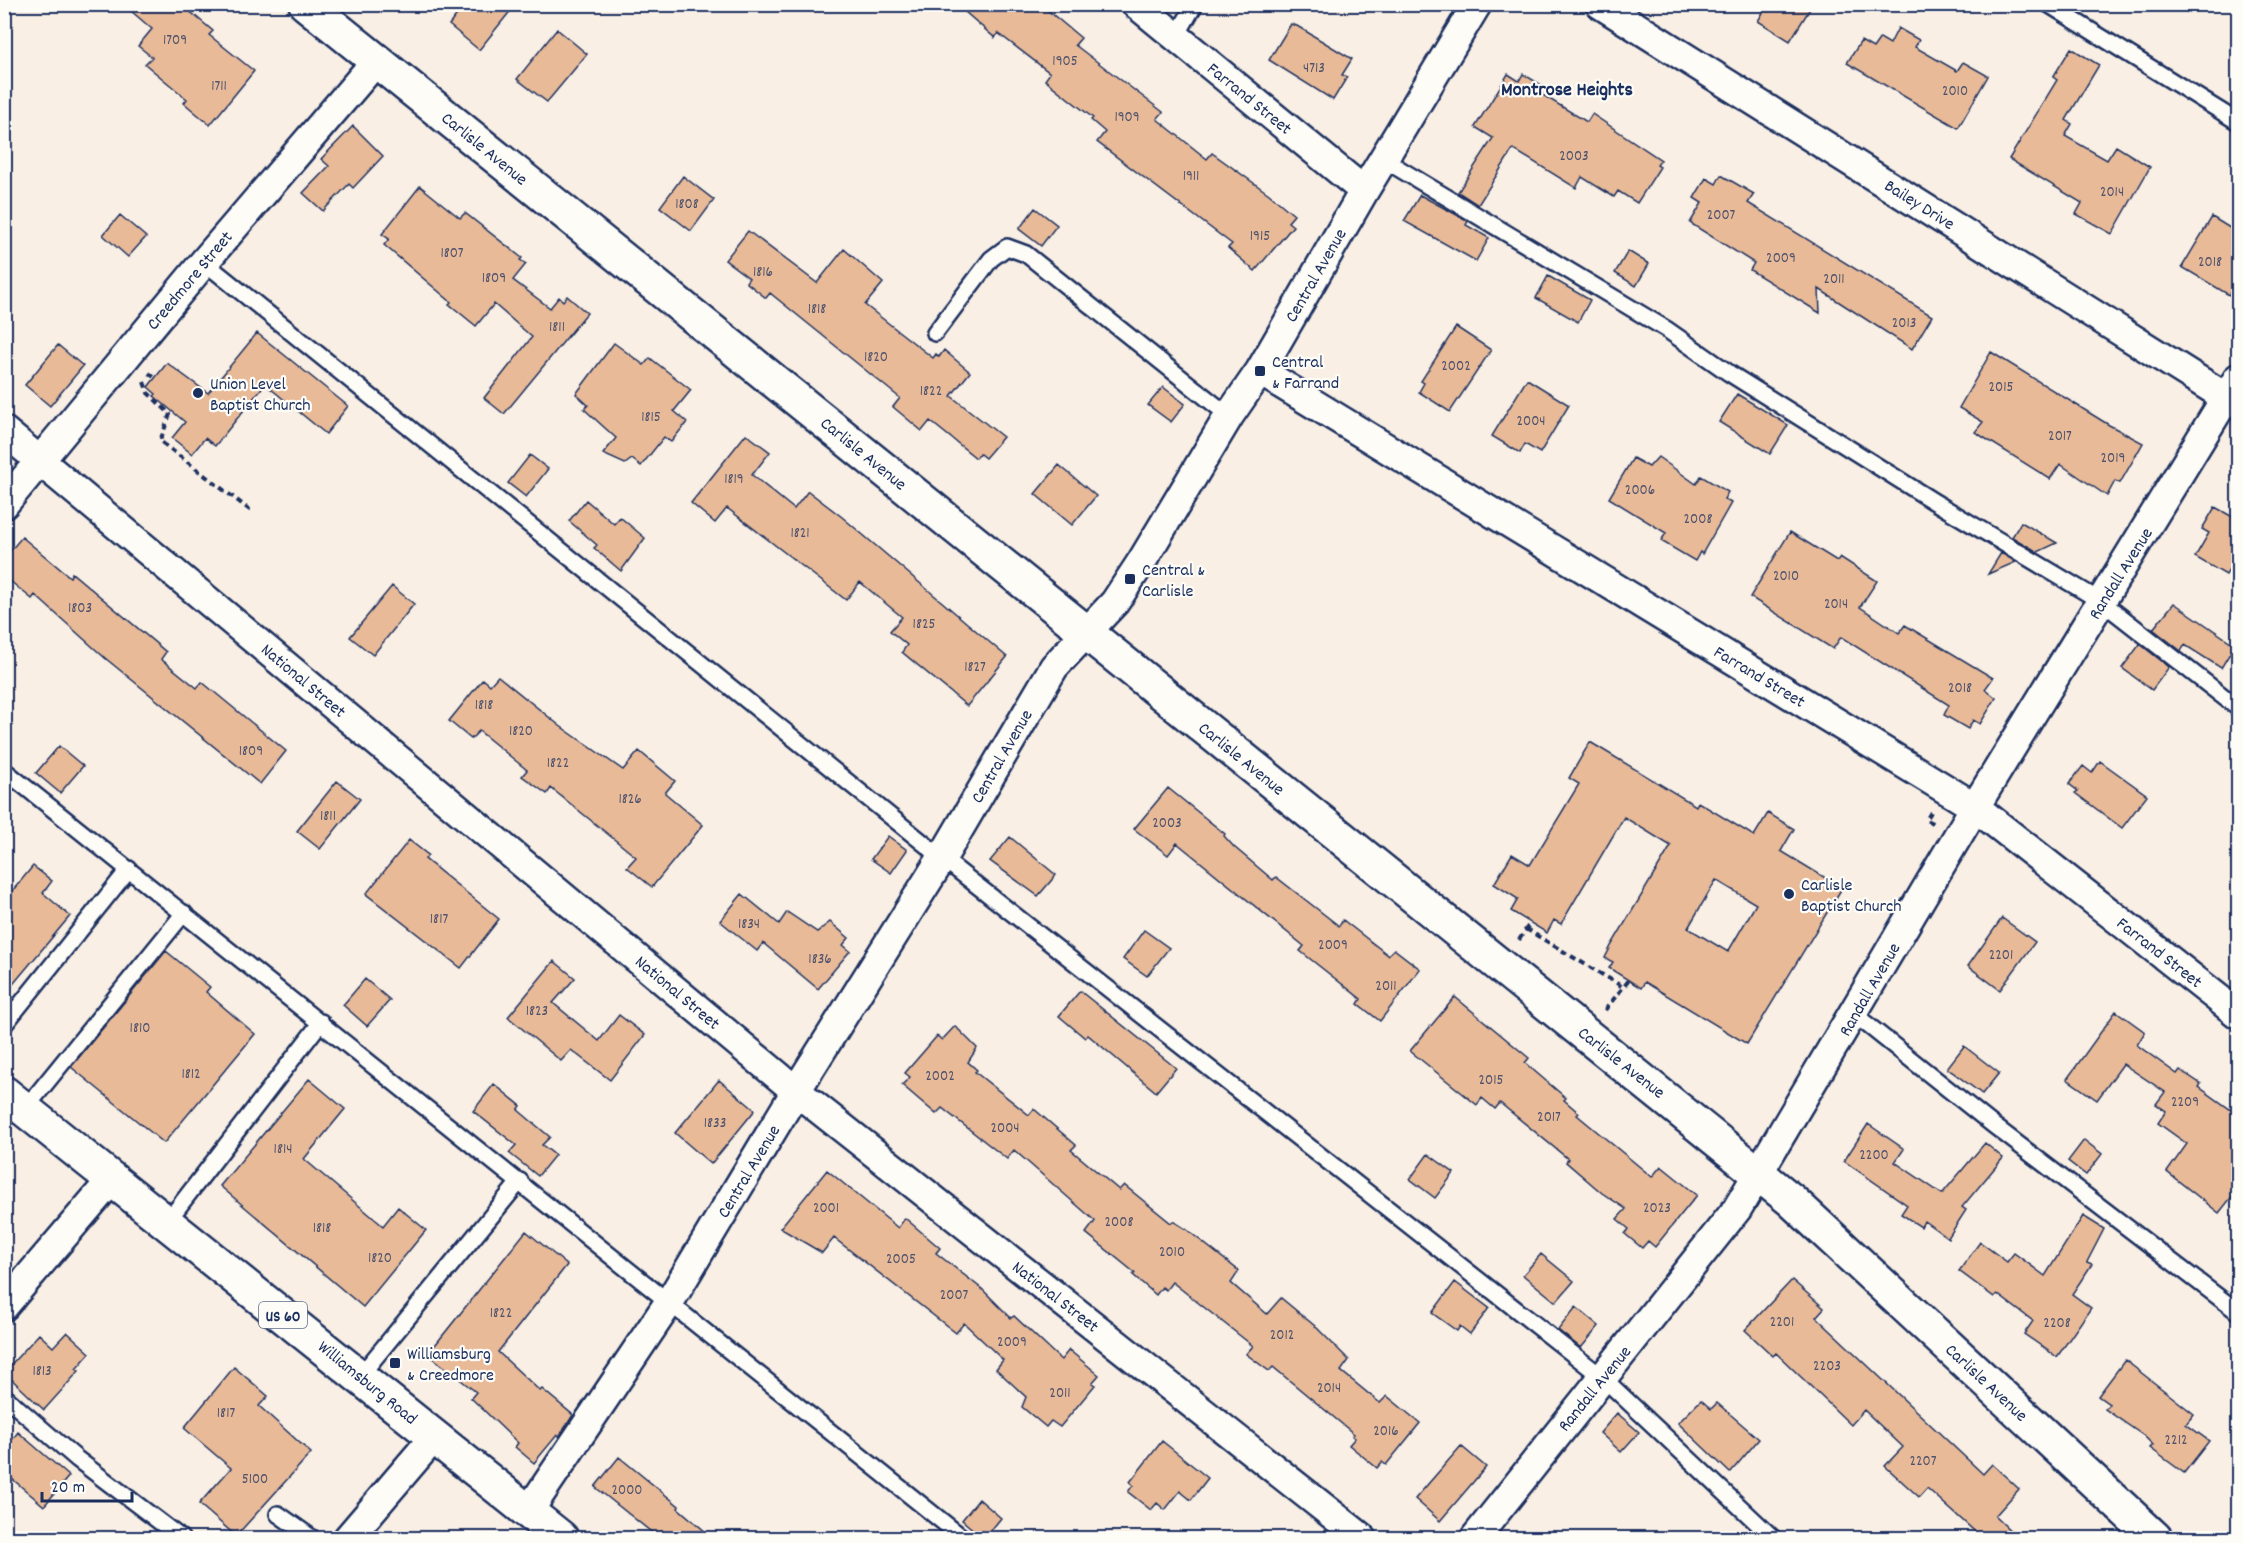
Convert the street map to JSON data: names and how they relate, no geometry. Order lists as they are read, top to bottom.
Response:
{
  "streets": {
    "street": [
      "Farrand Street",
      "Carlisle Avenue",
      "Bailey Drive",
      "Central Avenue",
      "Creedmore Street",
      "Randall Avenue",
      "National Street",
      "US 60",
      "Williamsburg Road"
    ]
  },
  "crossings": [
    ["Farrand Street", "Central Avenue"],
    ["Farrand Street", "Randall Avenue"],
    ["Carlisle Avenue", "Central Avenue"],
    ["Carlisle Avenue", "Creedmore Street"],
    ["Carlisle Avenue", "Randall Avenue"],
    ["Bailey Drive", "Randall Avenue"],
    ["Central Avenue", "National Street"],
    ["Central Avenue", "Williamsburg Road"],
    ["Creedmore Street", "National Street"]
  ],
  "districts": ["Montrose Heights"],
  "places": {
    "transit": ["Central & Farrand", "Central & Carlisle", "Williamsburg & Creedmore"],
    "other": ["Union Level Baptist Church", "Carlisle Baptist Church"]
  },
  "house_numbers": [
    "1709",
    "1905",
    "4713",
    "1711",
    "2010",
    "1909",
    "2003",
    "1911",
    "2014",
    "1808",
    "2007",
    "1915",
    "1807",
    "2009",
    "2018",
    "1816",
    "1809",
    "2011",
    "1818",
    "2013",
    "1811",
    "1820",
    "2002",
    "2015",
    "1822",
    "1815",
    "2004",
    "2017",
    "2019",
    "1819",
    "2006",
    "2008",
    "1821",
    "2010",
    "2014",
    "1803",
    "1825",
    "1827",
    "2018",
    "1818",
    "1820",
    "1809",
    "1822",
    "1826",
    "1811",
    "2003",
    "1817",
    "1834",
    "2009",
    "2201",
    "1836",
    "2011",
    "1823",
    "1810",
    "1812",
    "2002",
    "2015",
    "2209",
    "2017",
    "1833",
    "2004",
    "1814",
    "2200",
    "2001",
    "2023",
    "2008",
    "1818",
    "2010",
    "1820",
    "2005",
    "2007",
    "1822",
    "2201",
    "2208",
    "2012",
    "2009",
    "2203",
    "1813",
    "2014",
    "2011",
    "1817",
    "2016",
    "2212",
    "2207",
    "5100",
    "2000"
  ],
  "scale_bar": "20 m"
}
